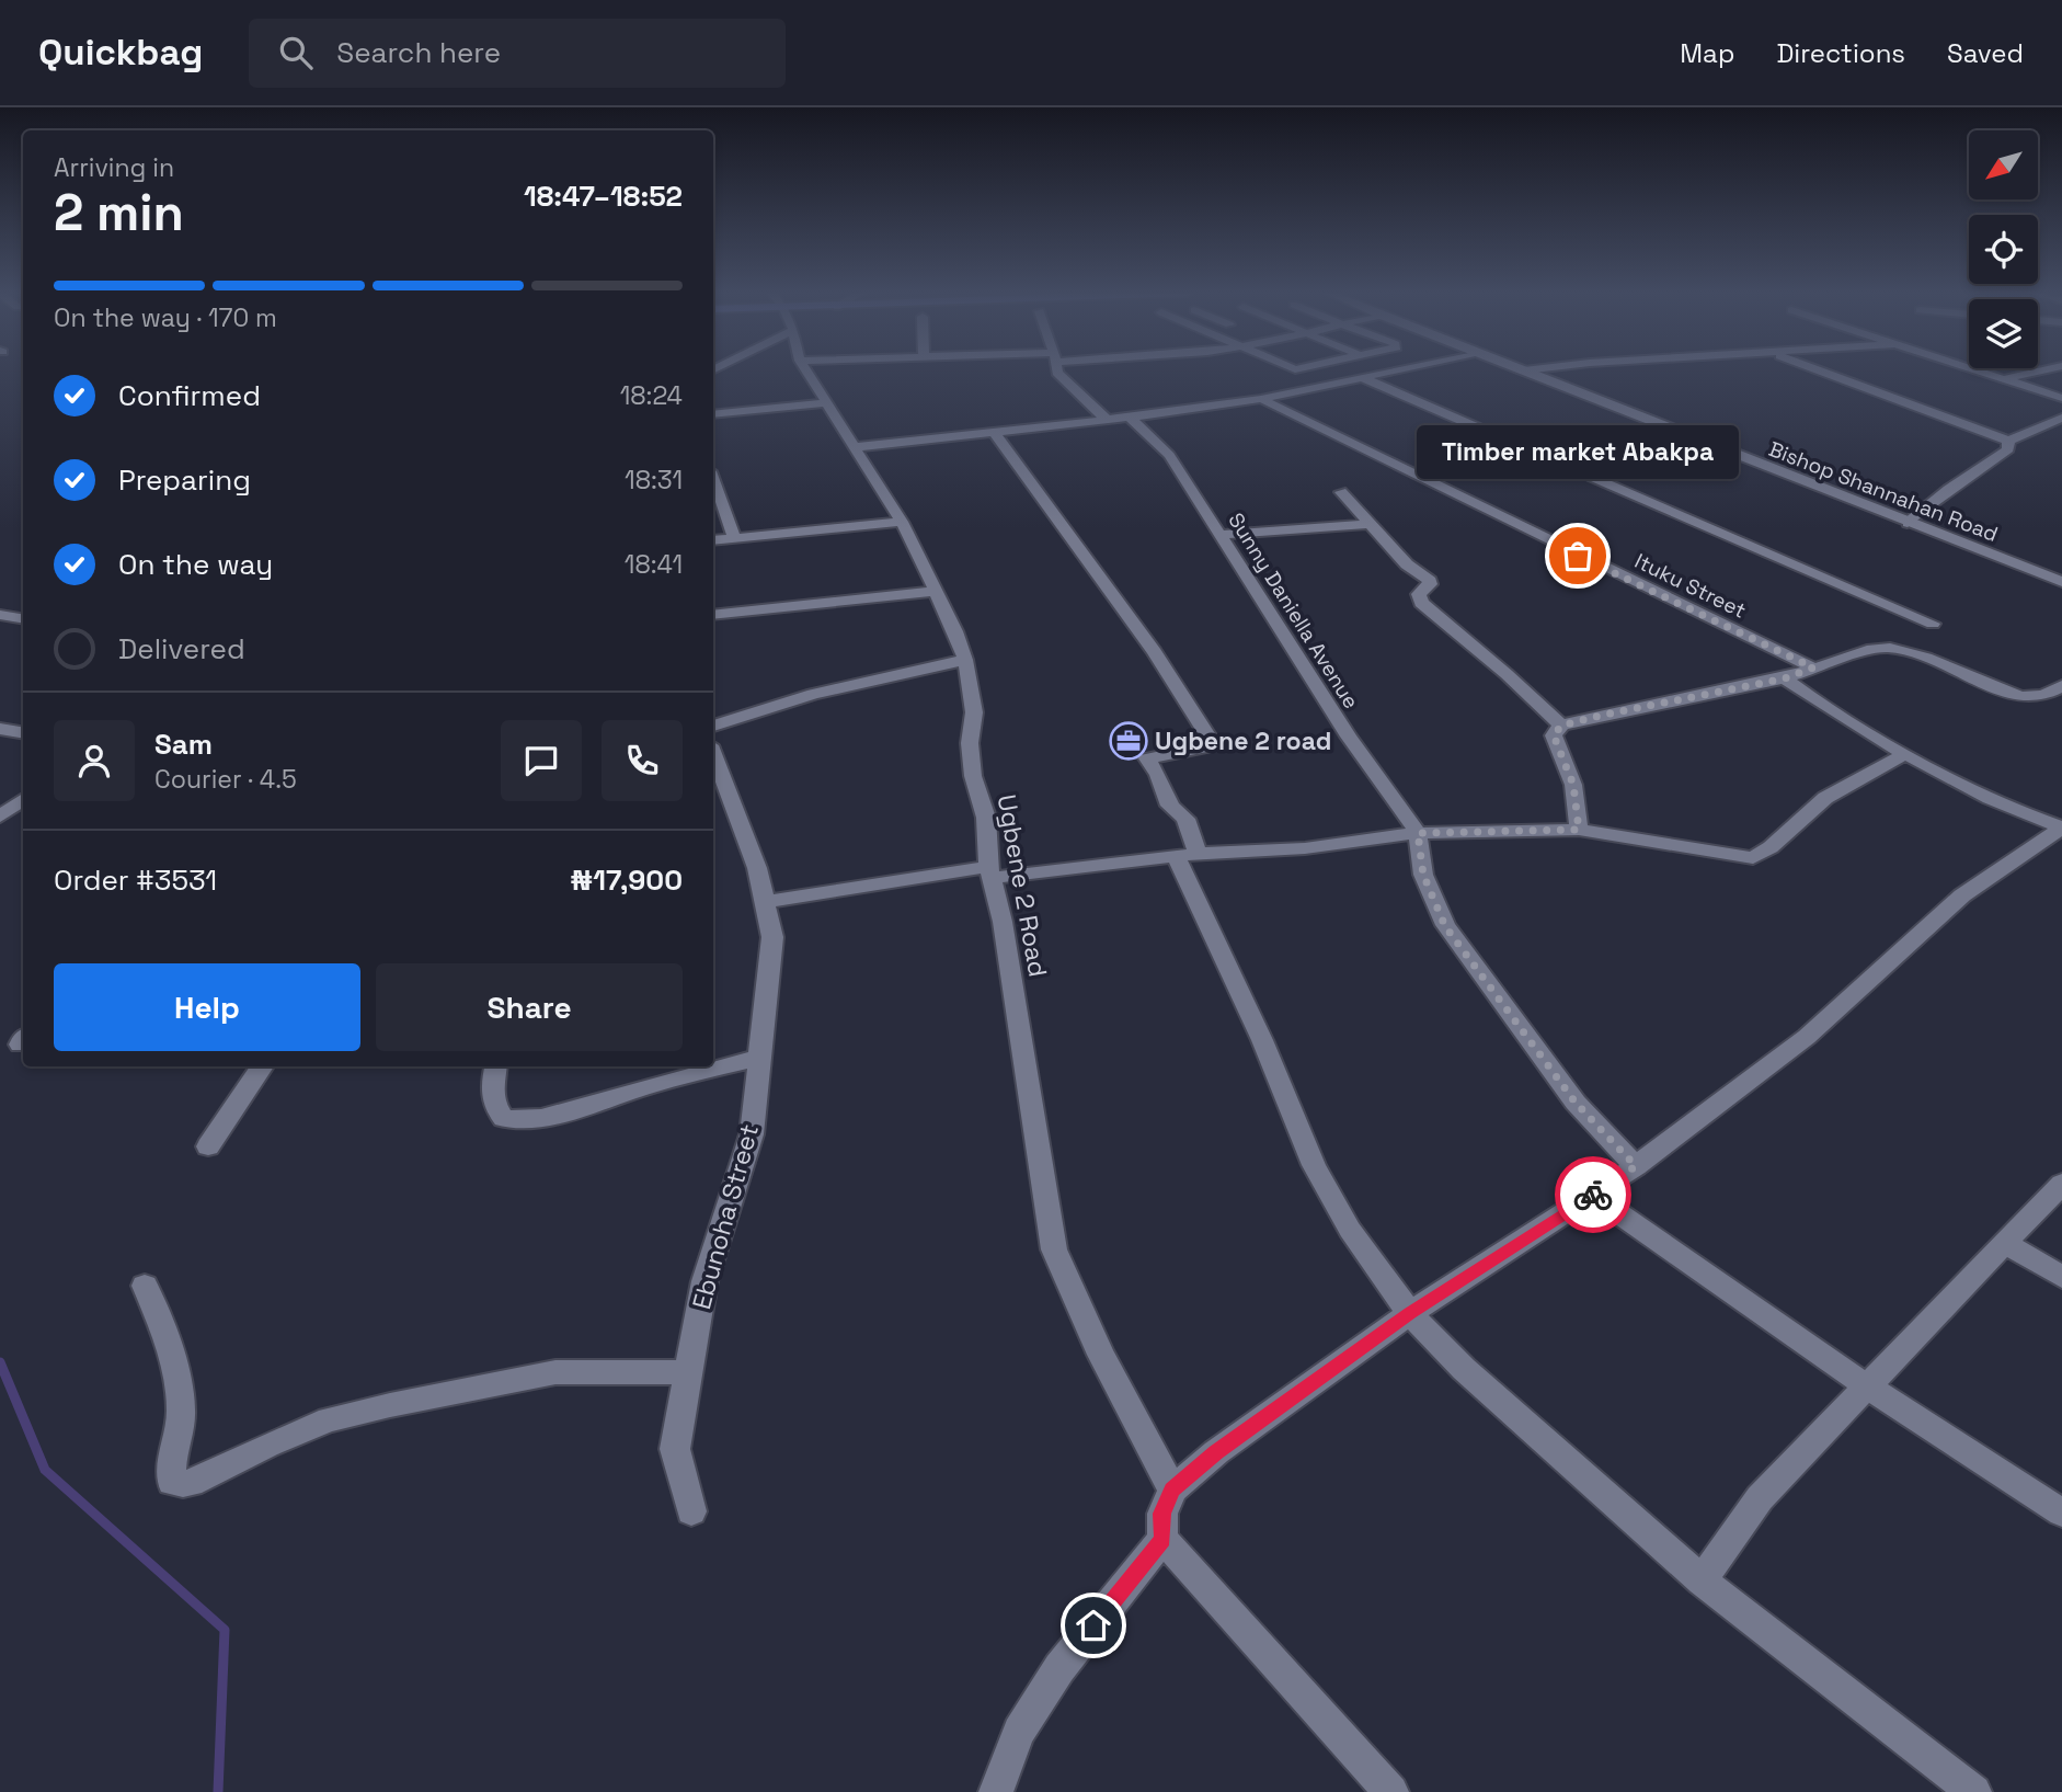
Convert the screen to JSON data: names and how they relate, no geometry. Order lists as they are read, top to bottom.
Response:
{
  "streets": {
    "street": [
      "Bishop Shannahan Road",
      "Ituku Street",
      "Sunny Daniella Avenue",
      "Ugbene 2 Road",
      "Ebunoha Street"
    ]
  },
  "places": {
    "other": ["Timber market Abakpa"],
    "office": ["Ugbene 2 road"]
  },
  "north": "bottom left",
  "page": {
    "header": "Quickbag",
    "search": "Search here",
    "nav": ["Map", "Directions", "Saved"],
    "heading": ["2 min", "Arriving in", "18:47–18:52"],
    "panel": [
      "Sam",
      "Courier · 4.5",
      "Order #3531",
      "₦17,900"
    ],
    "bar": "On the way · 170 m",
    "list": [
      ["Confirmed", "18:24"],
      ["Preparing", "18:31"],
      ["On the way", "18:41"],
      "Delivered"
    ],
    "bubble": "Timber market Abakpa",
    "buttons": ["Help", "Share"]
  }
}
